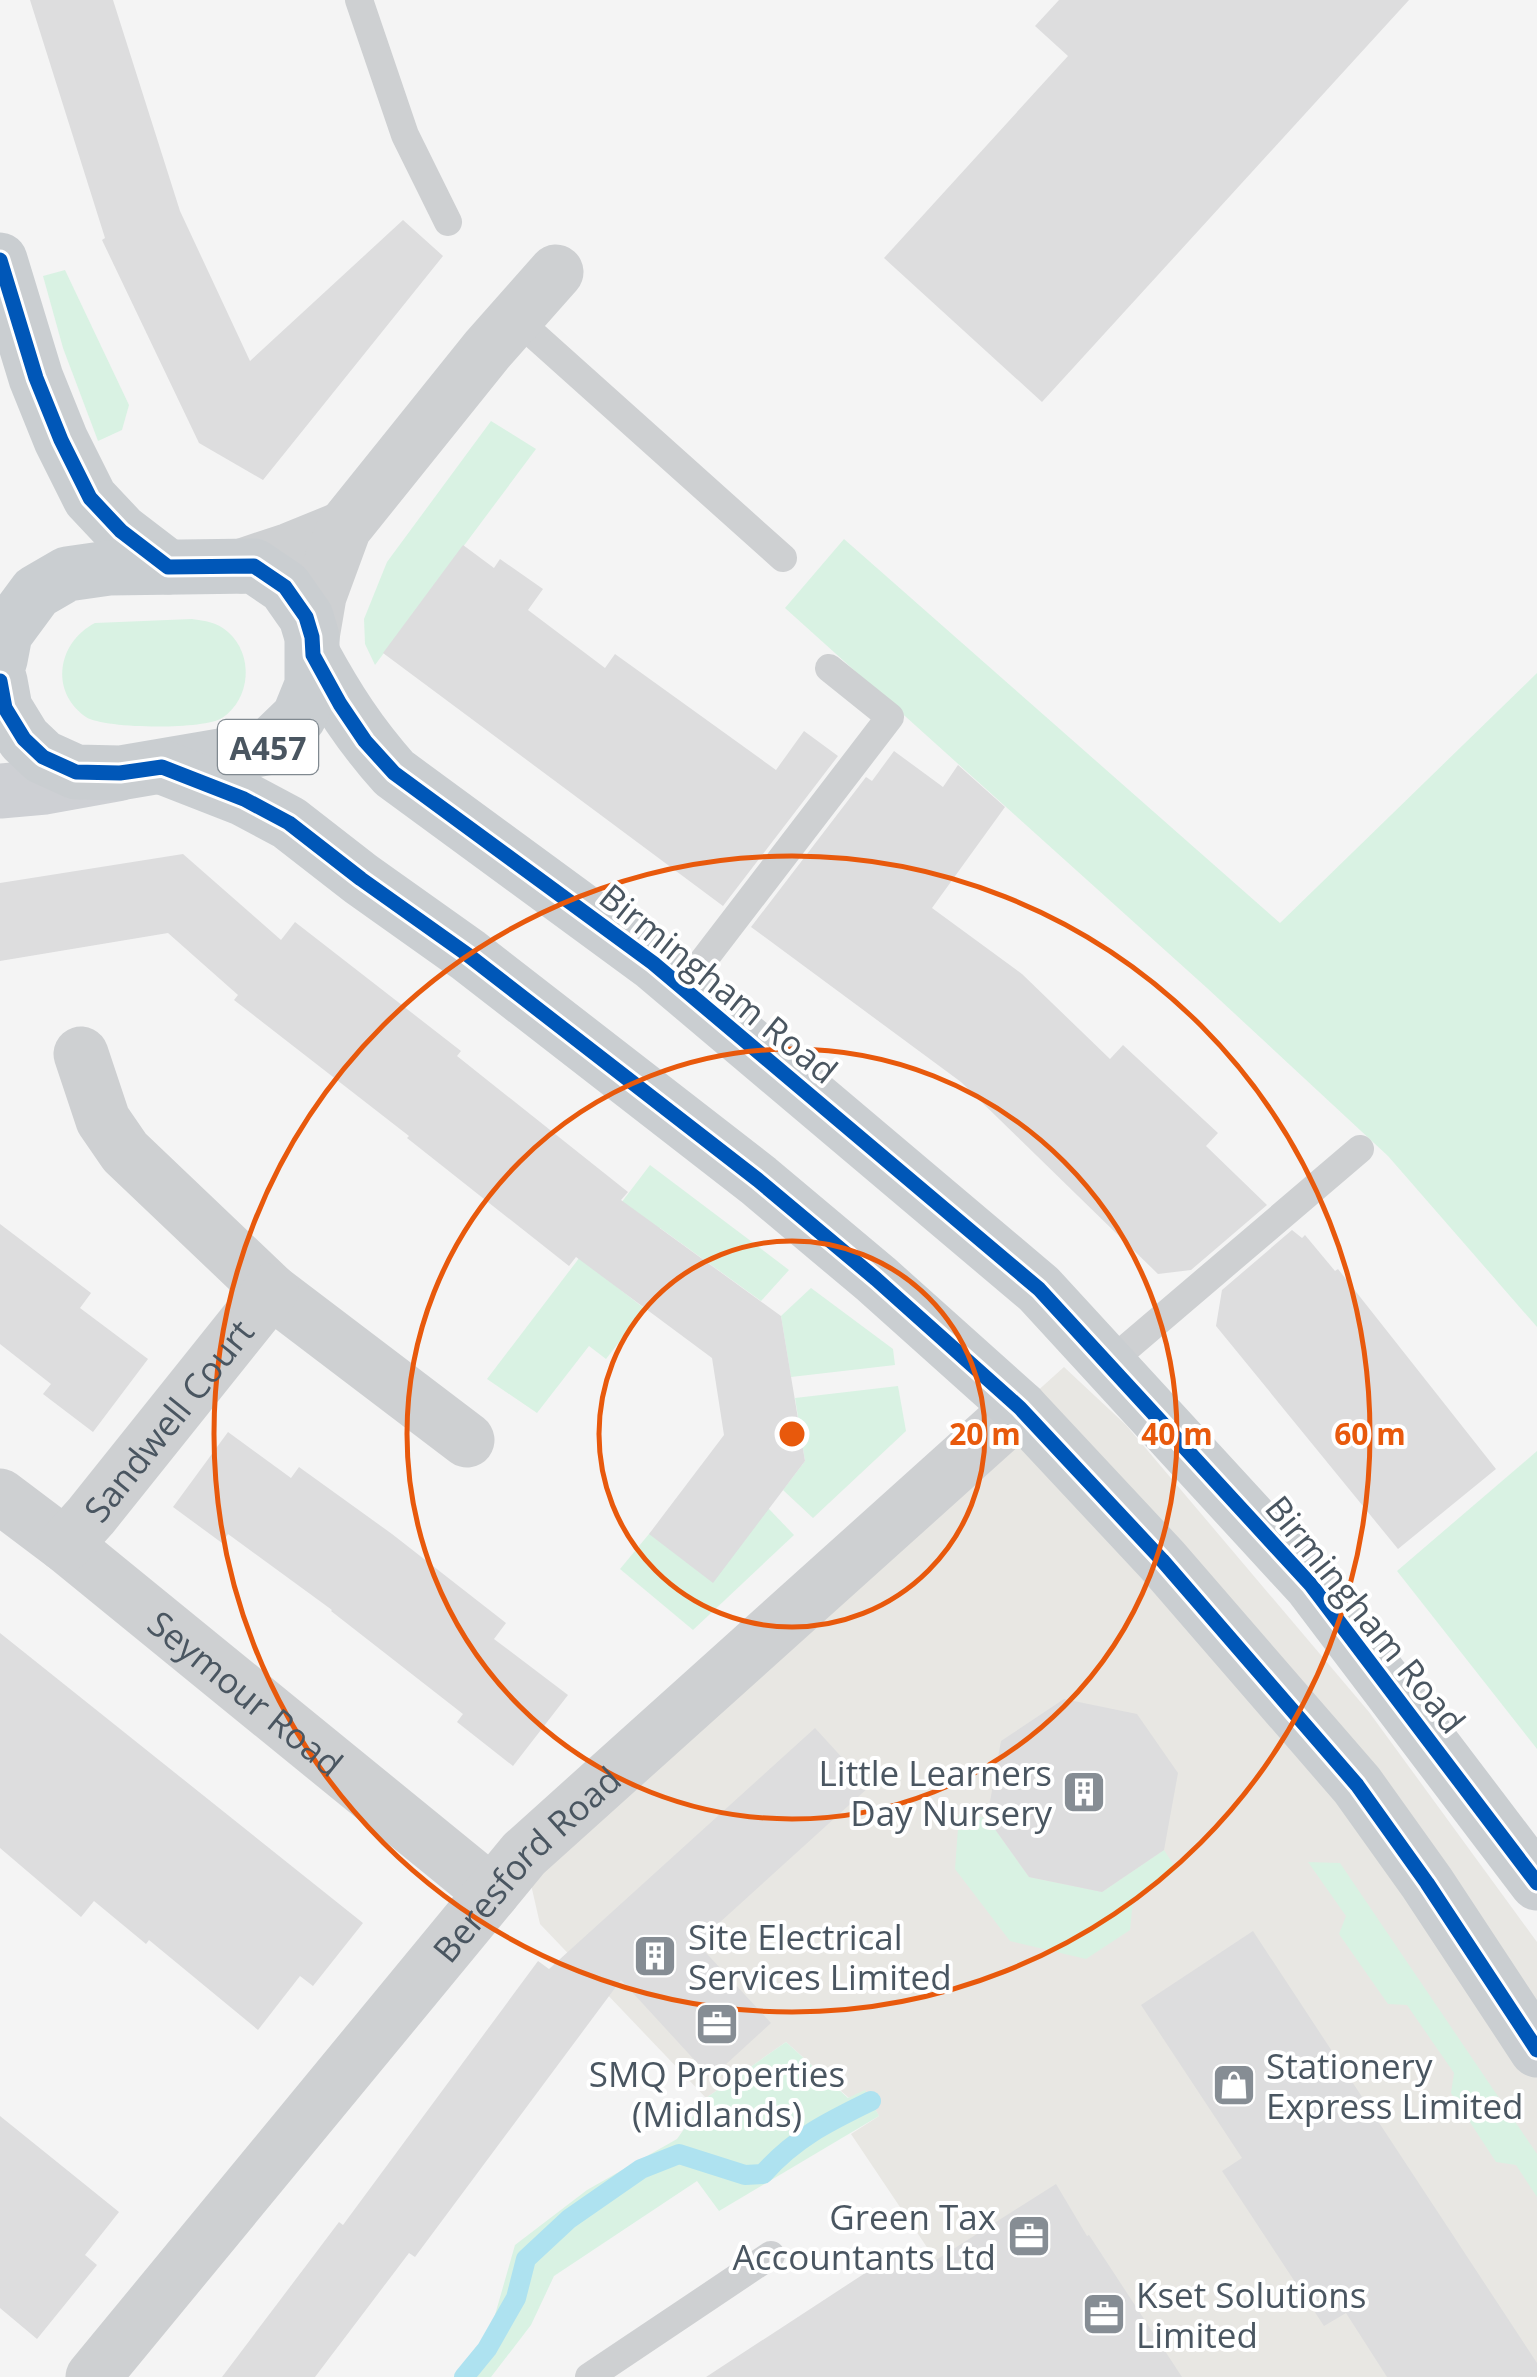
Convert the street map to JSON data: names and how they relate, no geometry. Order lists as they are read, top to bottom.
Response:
{
  "streets": {
    "main road": ["A457", "Birmingham Road"],
    "street": ["Sandwell Court", "Seymour Road", "Beresford Road"]
  },
  "crossings": [
    ["Birmingham Road", "Beresford Road"],
    ["Sandwell Court", "Seymour Road"],
    ["Seymour Road", "Beresford Road"]
  ],
  "places": {
    "building": ["Little Learners Day Nursery", "Site Electrical Services Limited"],
    "office": ["SMQ Properties (Midlands)", "Green Tax Accountants Ltd", "Kset Solutions Limited"],
    "shop": ["Stationery Express Limited"]
  },
  "rings": ["20 m", "40 m", "60 m"]
}
